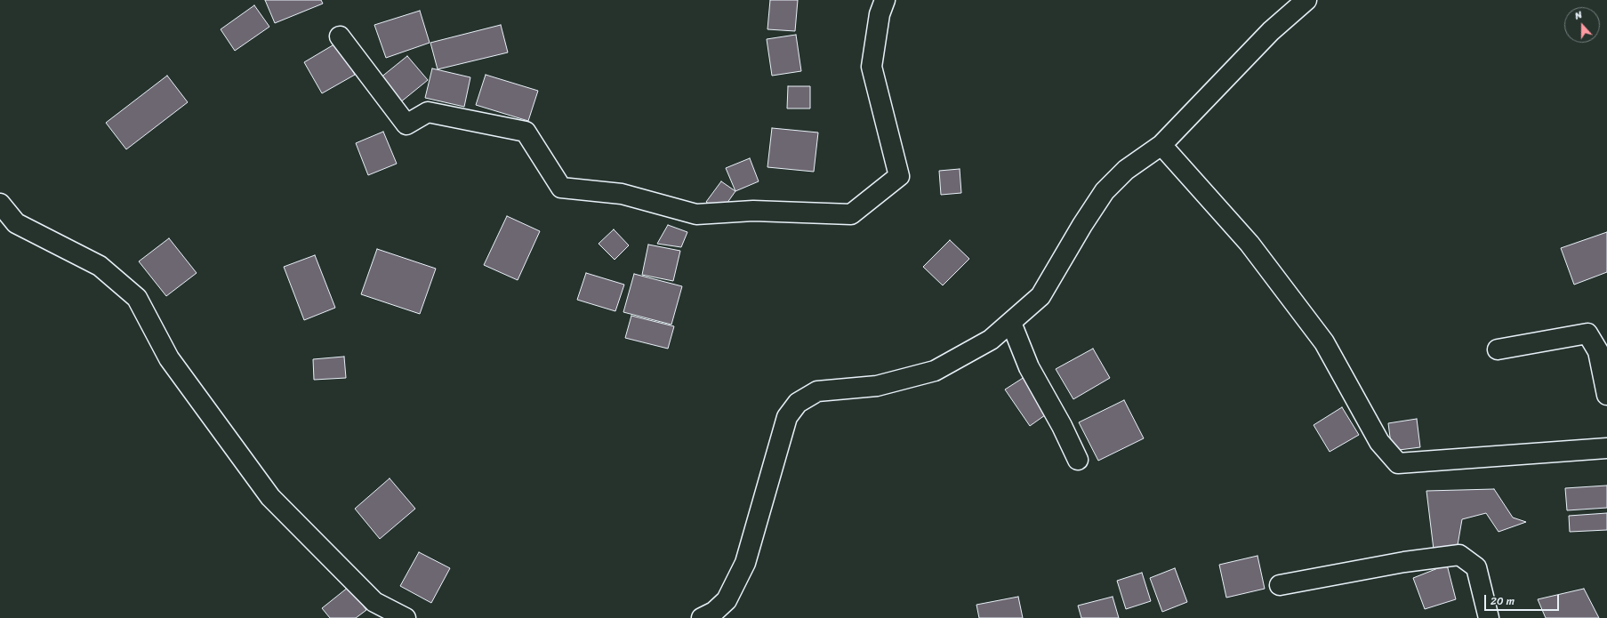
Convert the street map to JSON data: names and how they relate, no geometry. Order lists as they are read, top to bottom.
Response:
{
  "scale_bar": "20 m",
  "north": "top"
}
